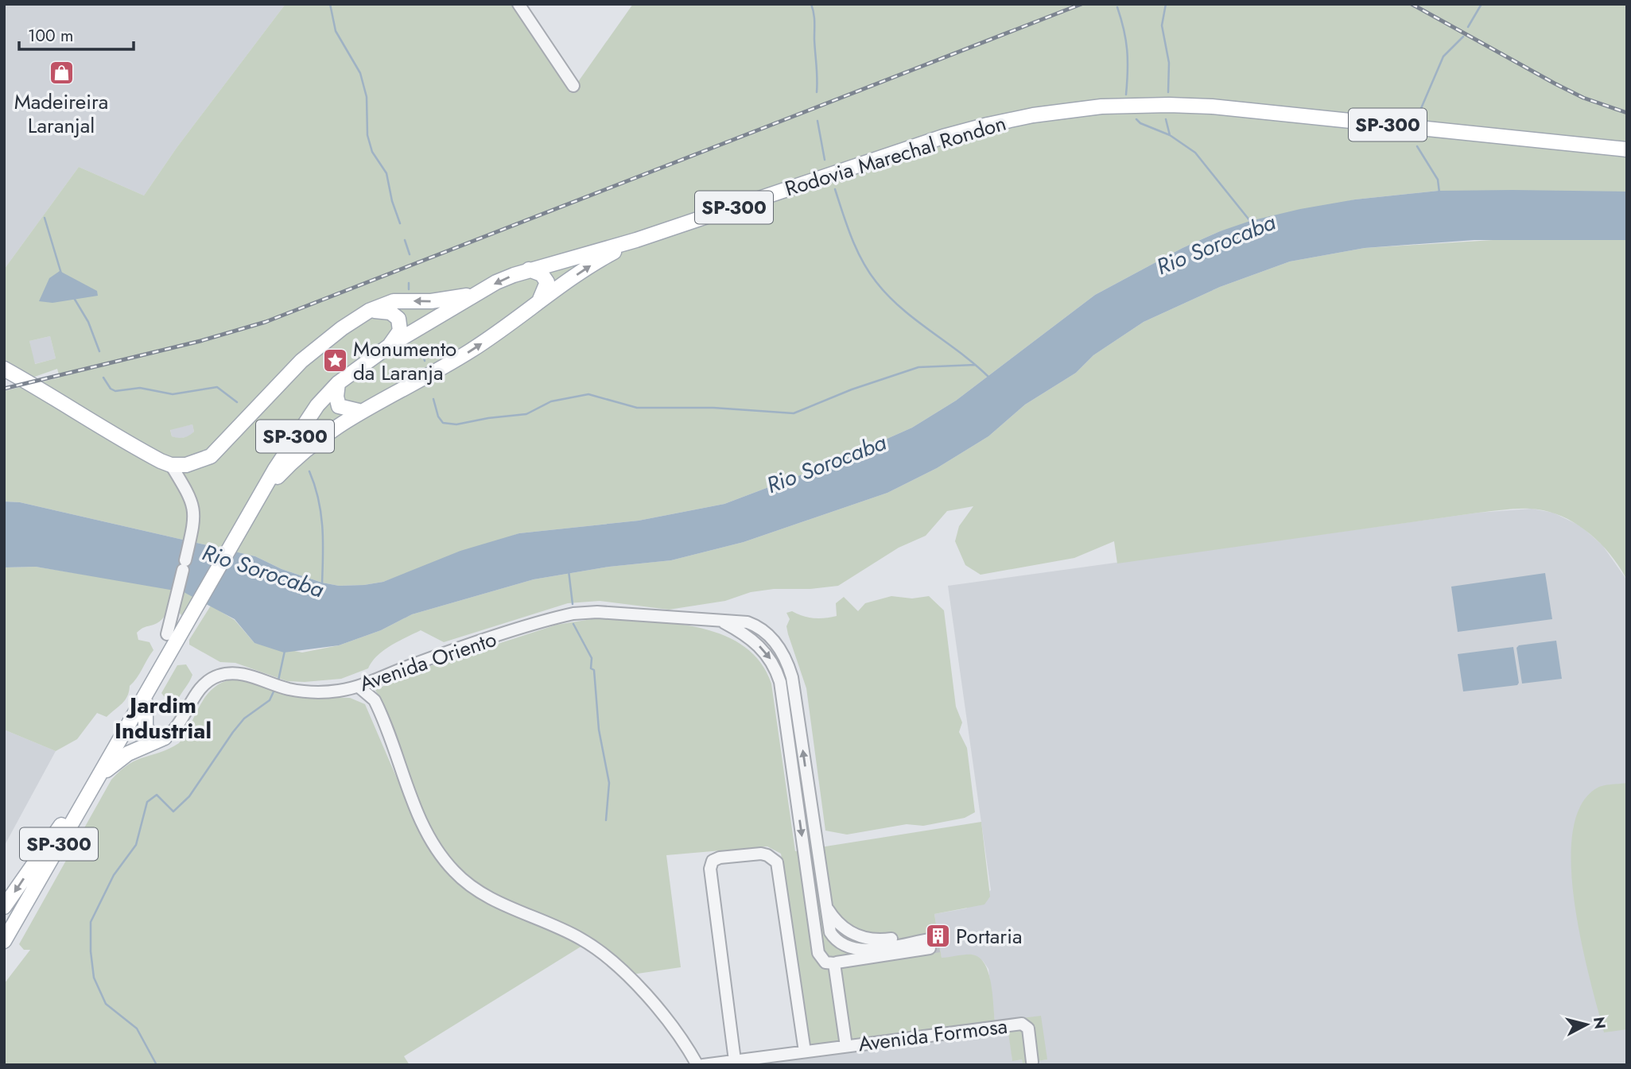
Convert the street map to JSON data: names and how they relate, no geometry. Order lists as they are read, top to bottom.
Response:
{
  "streets": {
    "main road": ["SP-300", "Rodovia Marechal Rondon"],
    "street": ["Avenida Oriento", "Avenida Formosa"]
  },
  "districts": ["Jardim Industrial"],
  "water": ["Rio Sorocaba"],
  "places": {
    "shop": ["Madeireira Laranjal"],
    "place": ["Monumento da Laranja"],
    "building": ["Portaria"]
  },
  "scale_bar": "100 m",
  "north": "right"
}
